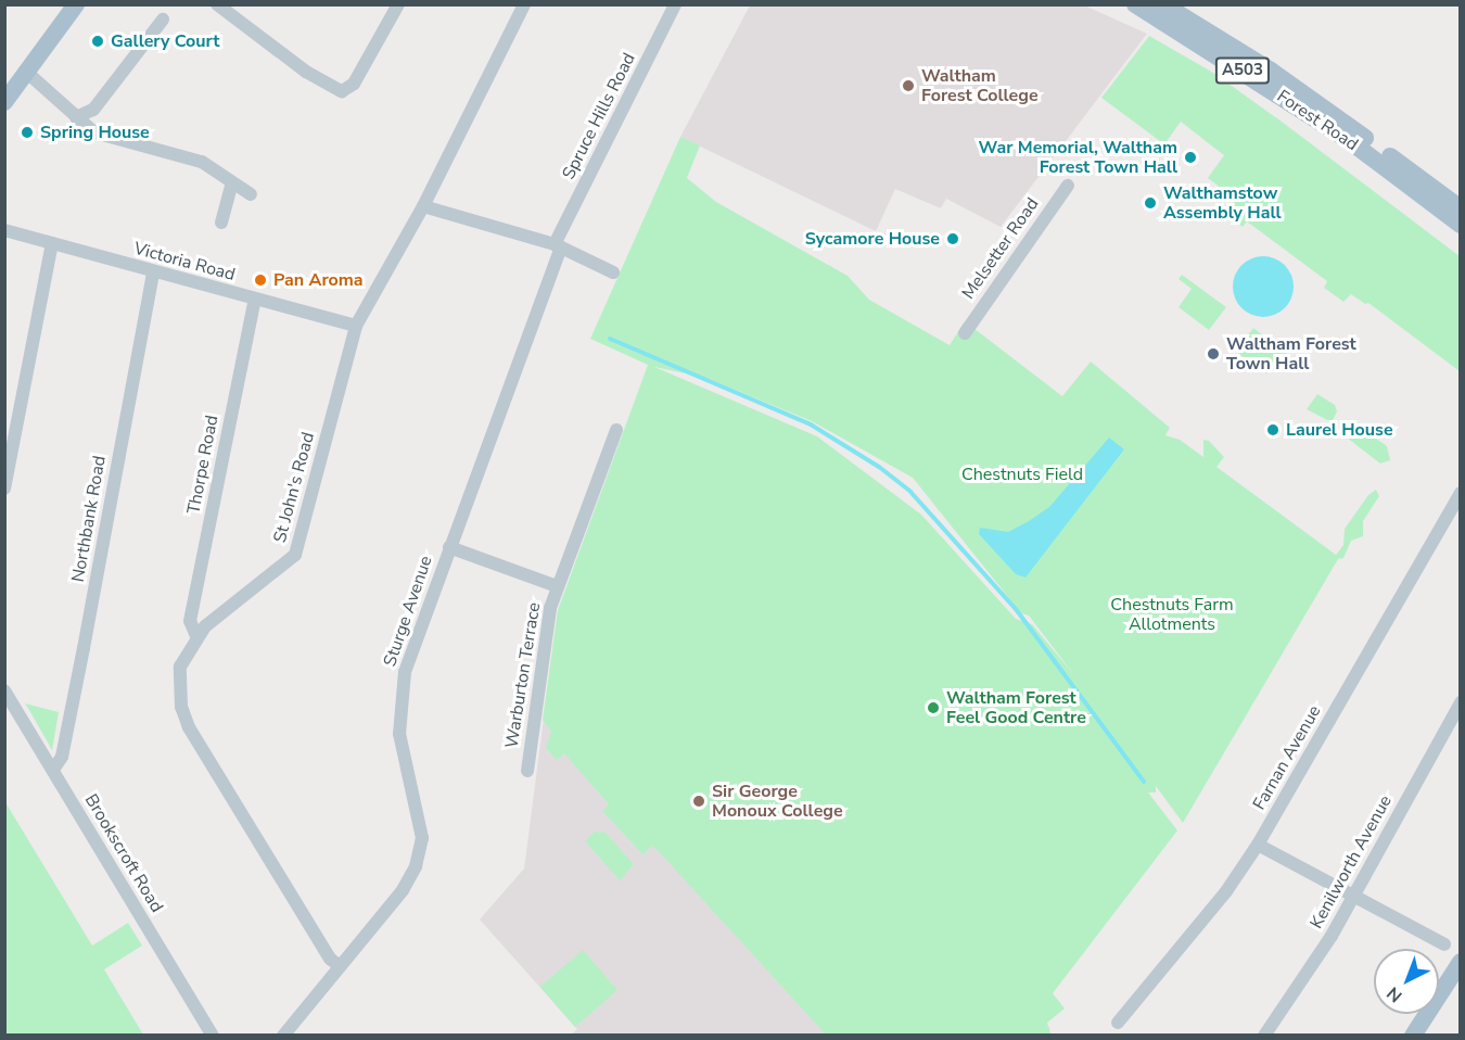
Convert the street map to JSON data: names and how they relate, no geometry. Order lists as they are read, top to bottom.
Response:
{
  "streets": {
    "main road": ["A503", "Forest Road"],
    "street": [
      "Spruce Hills Road",
      "Melsetter Road",
      "Victoria Road",
      "Thorpe Road",
      "St John's Road",
      "Northbank Road",
      "Sturge Avenue",
      "Warburton Terrace",
      "Farnan Avenue",
      "Brookscroft Road",
      "Kenilworth Avenue"
    ]
  },
  "crossings": [
    ["Spruce Hills Road", "Sturge Avenue"],
    ["Victoria Road", "Thorpe Road"],
    ["Victoria Road", "St John's Road"],
    ["Victoria Road", "Northbank Road"],
    ["Thorpe Road", "St John's Road"],
    ["St John's Road", "Sturge Avenue"],
    ["Northbank Road", "Brookscroft Road"],
    ["Sturge Avenue", "Warburton Terrace"]
  ],
  "parks": ["Chestnuts Field", "Chestnuts Farm Allotments"],
  "places": [
    "Gallery Court",
    "Waltham Forest College",
    "Spring House",
    "War Memorial, Waltham Forest Town Hall",
    "Walthamstow Assembly Hall",
    "Sycamore House",
    "Pan Aroma",
    "Waltham Forest Town Hall",
    "Laurel House",
    "Waltham Forest Feel Good Centre",
    "Sir George Monoux College"
  ],
  "north": "bottom left"
}
